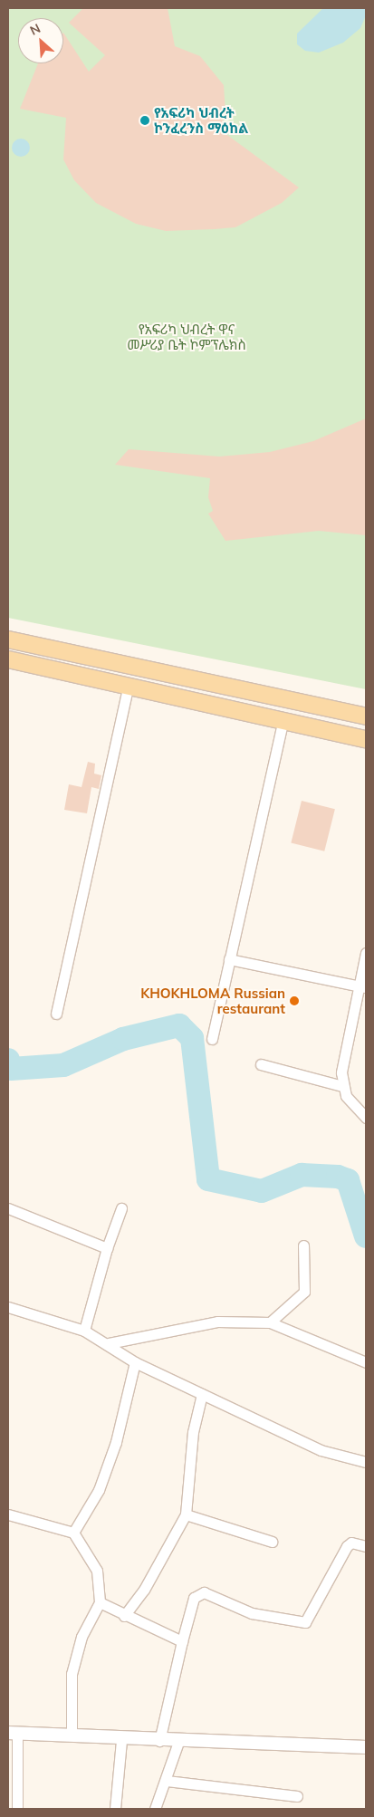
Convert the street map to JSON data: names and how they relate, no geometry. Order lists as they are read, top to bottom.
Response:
{
  "parks": ["የአፍሪካ ህብረት ዋና መሥሪያ ቤት ኮምፕሌክስ"],
  "places": ["የአፍሪካ ህብረት ኮንፈረንስ ማዕከል", "KHOKHLOMA Russian restaurant"],
  "north": "top left"
}
